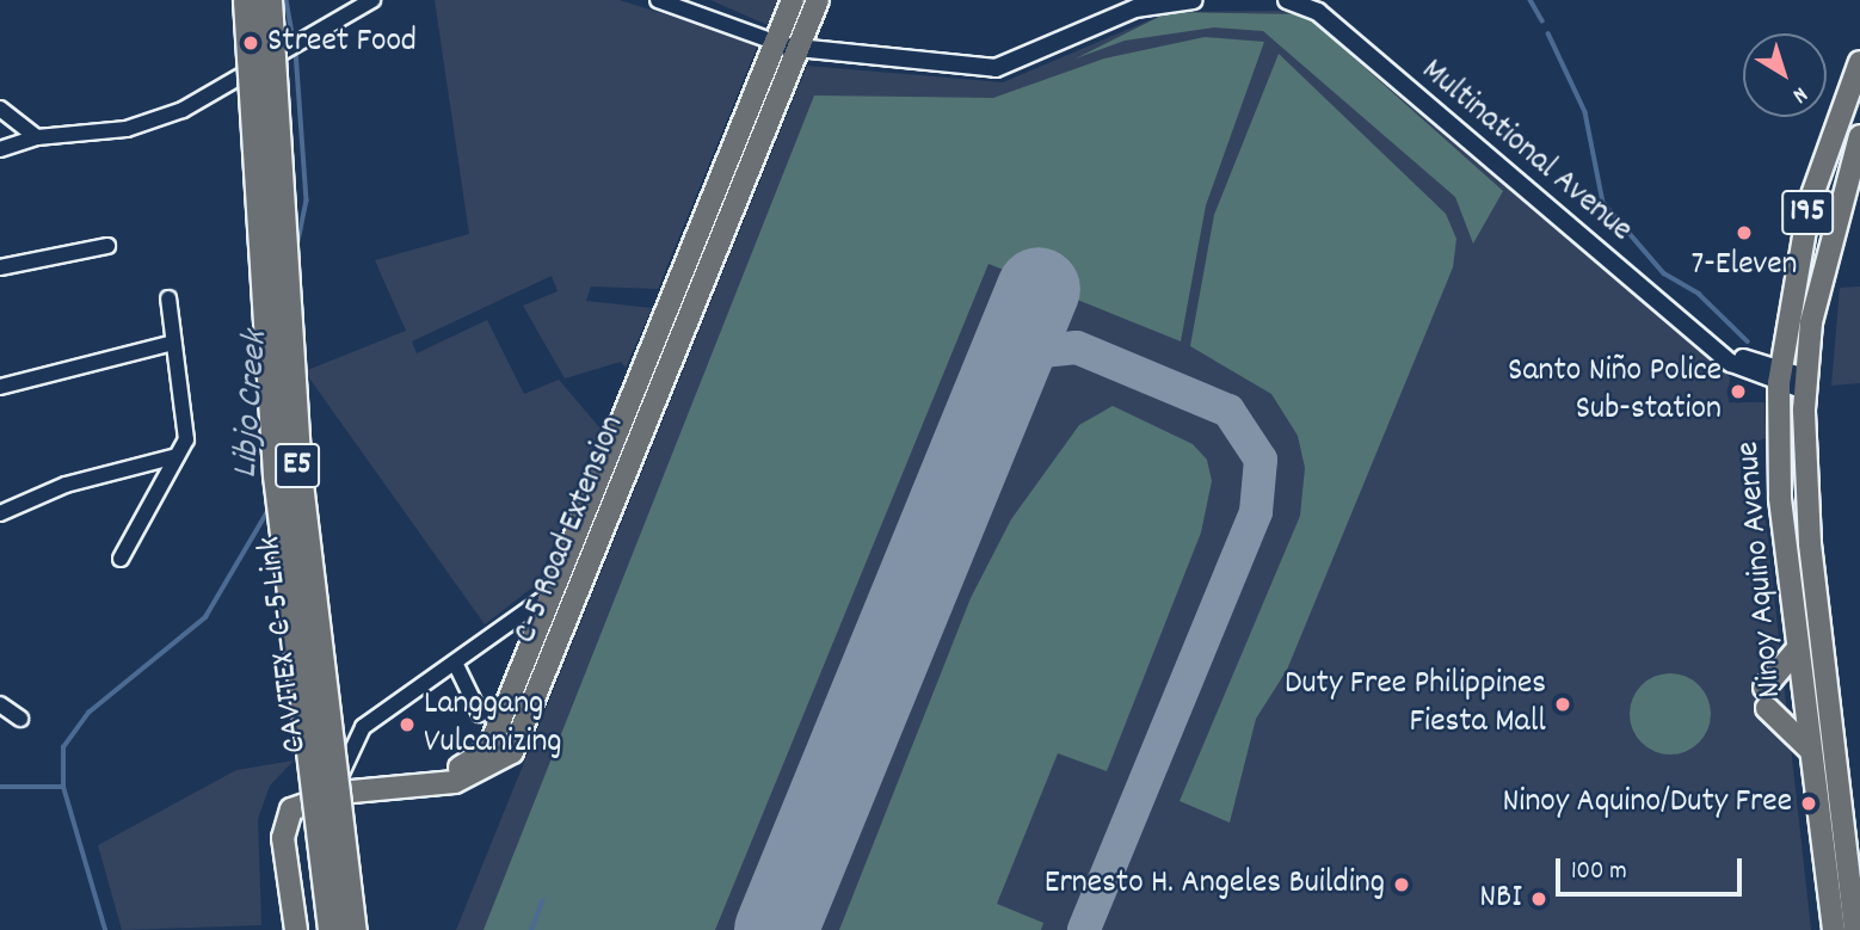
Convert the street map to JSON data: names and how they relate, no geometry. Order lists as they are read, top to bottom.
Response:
{
  "streets": {
    "highway": ["E5", "CAVITEX–C-5 Link"],
    "main road": ["195", "C-5 Road Extension", "Ninoy Aquino Avenue"],
    "street": ["Multinational Avenue"]
  },
  "crossings": [
    ["Multinational Avenue", "Ninoy Aquino Avenue"]
  ],
  "water": ["Libjo Creek"],
  "places": [
    "Street Food",
    "7-Eleven",
    "Santo Niño Police Sub-station",
    "Duty Free Philippines Fiesta Mall",
    "Langgang Vulcanizing",
    "Ninoy Aquino/Duty Free",
    "Ernesto H. Angeles Building",
    "NBI"
  ],
  "scale_bar": "100 m",
  "north": "bottom right"
}
